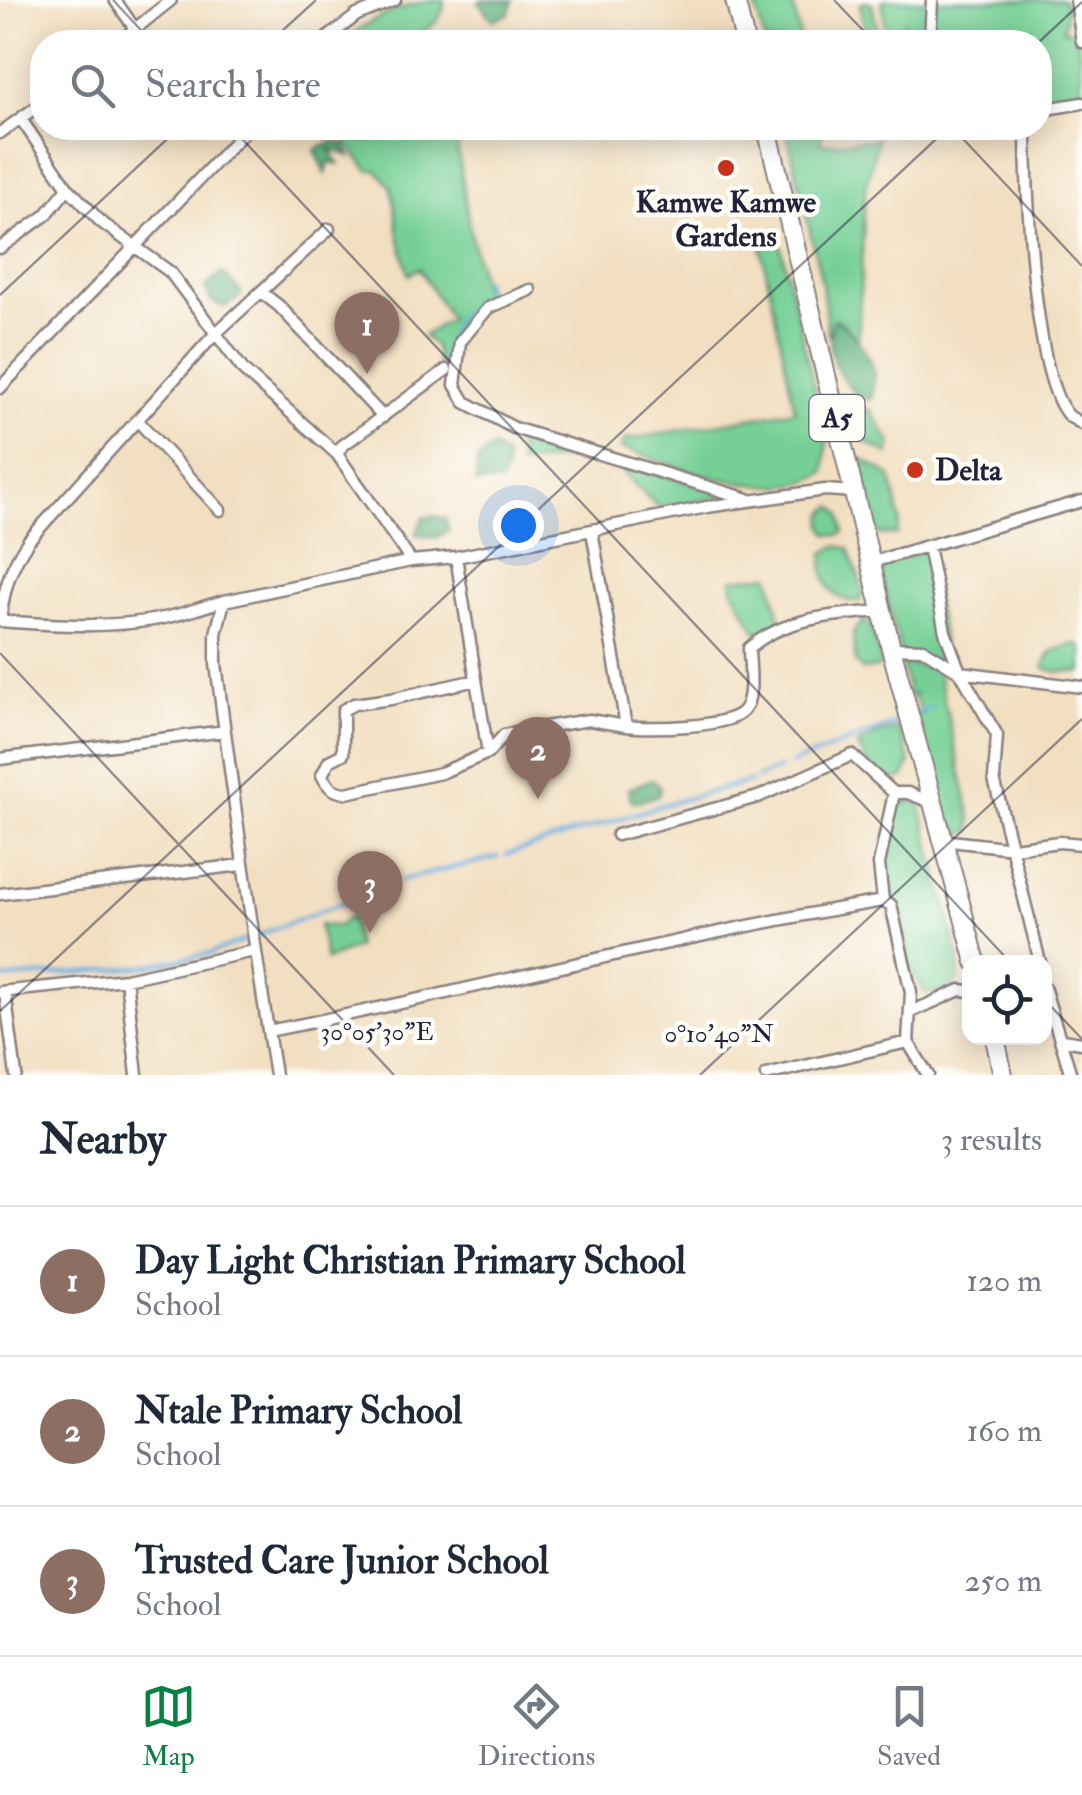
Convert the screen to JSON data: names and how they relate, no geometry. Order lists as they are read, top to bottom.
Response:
{
  "streets": {
    "highway": ["A5"]
  },
  "places": ["Kamwe Kamwe Gardens", "Delta"],
  "page": {
    "search": "Search here",
    "pins": ["1", "2", "3"],
    "heading": ["Nearby", "3 results"],
    "list": [
      {
        "mark": "1",
        "name": "Day Light Christian Primary School",
        "note": "School",
        "value": "120 m"
      },
      {
        "mark": "2",
        "name": "Ntale Primary School",
        "note": "School",
        "value": "160 m"
      },
      {
        "mark": "3",
        "name": "Trusted Care Junior School",
        "note": "School",
        "value": "250 m"
      }
    ],
    "nav": ["Map", "Directions", "Saved"]
  },
  "coordinates": ["30°05'30\"E", "0°10'40\"N"]
}
